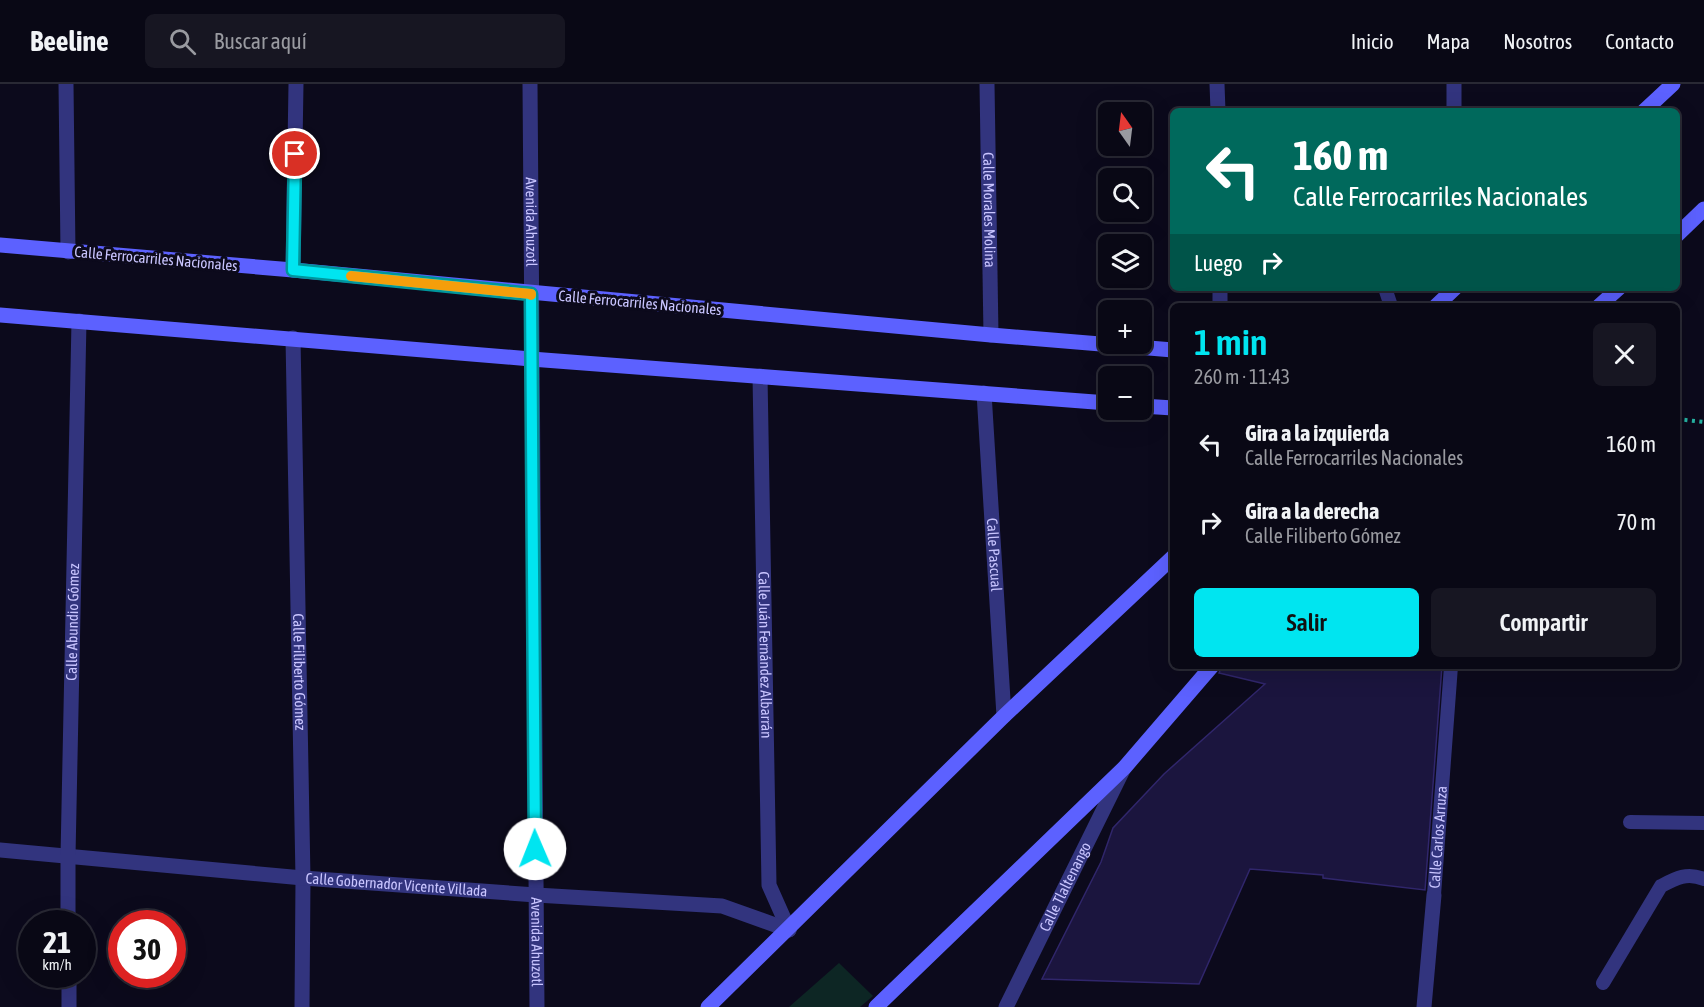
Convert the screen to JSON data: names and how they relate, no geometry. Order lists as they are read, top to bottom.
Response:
{
  "streets": {
    "street": [
      "Calle Morales Molina",
      "Avenida Ahuzotl",
      "Calle Ferrocarriles Nacionales",
      "Calle Pascual",
      "Calle Abundio Gómez",
      "Calle Juán Fernández Albarrán",
      "Calle Filiberto Gómez",
      "Calle Carlos Arruza",
      "Calle Gobernador Vicente Villada",
      "Calle Tlaltenango"
    ]
  },
  "crossings": [
    ["Calle Morales Molina", "Calle Ferrocarriles Nacionales"],
    ["Avenida Ahuzotl", "Calle Ferrocarriles Nacionales"],
    ["Avenida Ahuzotl", "Calle Gobernador Vicente Villada"],
    ["Calle Abundio Gómez", "Calle Gobernador Vicente Villada"],
    ["Calle Juán Fernández Albarrán", "Calle Gobernador Vicente Villada"],
    ["Calle Filiberto Gómez", "Calle Gobernador Vicente Villada"]
  ],
  "north": "top",
  "page": {
    "header": "Beeline",
    "search": "Buscar aquí",
    "nav": [
      "Inicio",
      "Mapa",
      "Nosotros",
      "Contacto"
    ],
    "map_buttons": ["+", "−"],
    "turn": ["160 m", "Calle Ferrocarriles Nacionales"],
    "then": "Luego",
    "heading": ["1 min", "260 m · 11:43"],
    "list": [
      {
        "name": "Gira a la izquierda",
        "note": "Calle Ferrocarriles Nacionales",
        "value": "160 m"
      },
      {
        "name": "Gira a la derecha",
        "note": "Calle Filiberto Gómez",
        "value": "70 m"
      }
    ],
    "buttons": ["Salir", "Compartir"],
    "speed": "21 km/h",
    "limit": "30"
  }
}
